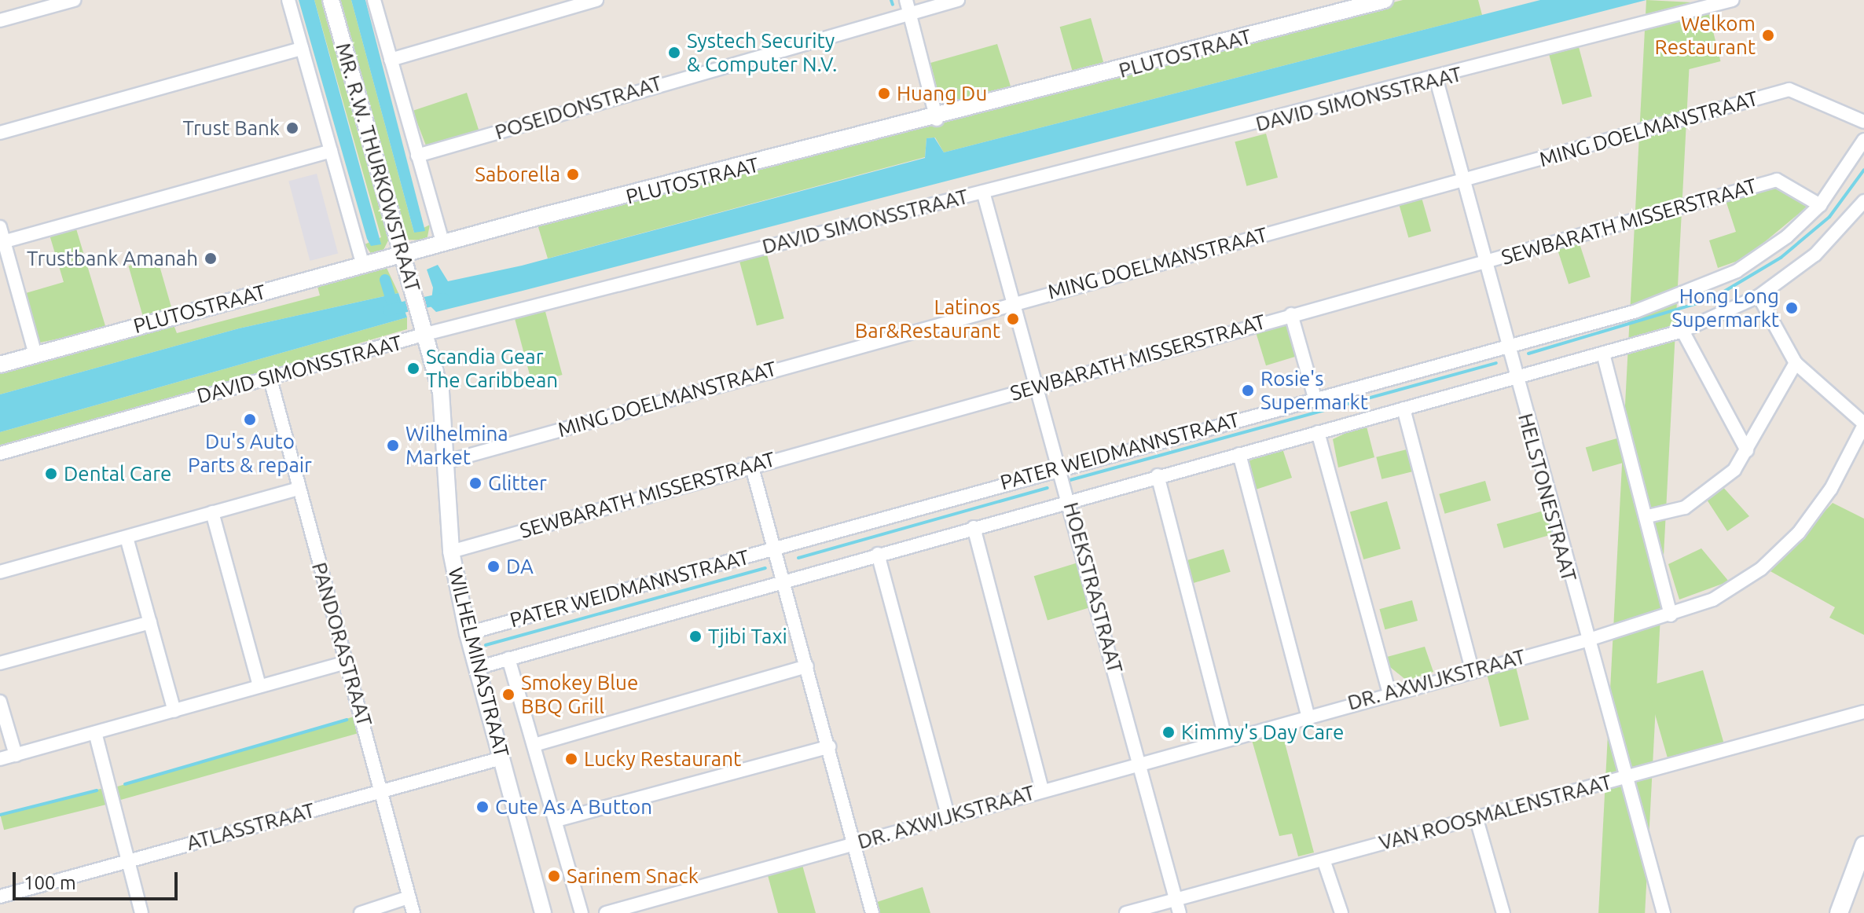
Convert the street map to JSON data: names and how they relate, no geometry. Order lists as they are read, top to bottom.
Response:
{
  "streets": {
    "street": [
      "PLUTOSTRAAT",
      "DAVID SIMONSSTRAAT",
      "POSEIDONSTRAAT",
      "MING DOELMANSTRAAT",
      "MR. R.W. THURKOWSTRAAT",
      "SEWBARATH MISSERSTRAAT",
      "PATER WEIDMANNSTRAAT",
      "HELSTONESTRAAT",
      "HOEKSTRASTRAAT",
      "PANDORASTRAAT",
      "WILHELMINASTRAAT",
      "DR. AXWIJKSTRAAT",
      "VAN ROOSMALENSTRAAT",
      "ATLASSTRAAT"
    ]
  },
  "crossings": [
    ["PLUTOSTRAAT", "MR. R.W. THURKOWSTRAAT"],
    ["DAVID SIMONSSTRAAT", "MR. R.W. THURKOWSTRAAT"],
    ["DAVID SIMONSSTRAAT", "HELSTONESTRAAT"],
    ["DAVID SIMONSSTRAAT", "HOEKSTRASTRAAT"],
    ["DAVID SIMONSSTRAAT", "PANDORASTRAAT"],
    ["DAVID SIMONSSTRAAT", "WILHELMINASTRAAT"],
    ["MING DOELMANSTRAAT", "HELSTONESTRAAT"],
    ["MING DOELMANSTRAAT", "HOEKSTRASTRAAT"],
    ["MING DOELMANSTRAAT", "WILHELMINASTRAAT"],
    ["MR. R.W. THURKOWSTRAAT", "WILHELMINASTRAAT"],
    ["SEWBARATH MISSERSTRAAT", "PATER WEIDMANNSTRAAT"],
    ["SEWBARATH MISSERSTRAAT", "HELSTONESTRAAT"],
    ["SEWBARATH MISSERSTRAAT", "HOEKSTRASTRAAT"],
    ["SEWBARATH MISSERSTRAAT", "WILHELMINASTRAAT"],
    ["PATER WEIDMANNSTRAAT", "HELSTONESTRAAT"],
    ["PATER WEIDMANNSTRAAT", "HOEKSTRASTRAAT"],
    ["PATER WEIDMANNSTRAAT", "WILHELMINASTRAAT"],
    ["HELSTONESTRAAT", "DR. AXWIJKSTRAAT"],
    ["HELSTONESTRAAT", "VAN ROOSMALENSTRAAT"],
    ["HOEKSTRASTRAAT", "DR. AXWIJKSTRAAT"],
    ["HOEKSTRASTRAAT", "VAN ROOSMALENSTRAAT"],
    ["PANDORASTRAAT", "ATLASSTRAAT"],
    ["WILHELMINASTRAAT", "ATLASSTRAAT"]
  ],
  "places": [
    "Welkom Restaurant",
    "Systech Security & Computer N.V.",
    "Huang Du",
    "Trust Bank",
    "Saborella",
    "Trustbank Amanah",
    "Hong Long Supermarkt",
    "Latinos Bar&Restaurant",
    "Scandia Gear The Caribbean",
    "Rosie's Supermarkt",
    "Du's Auto Parts & repair",
    "Wilhelmina Market",
    "Dental Care",
    "Glitter",
    "DA",
    "Tjibi Taxi",
    "Smokey Blue BBQ Grill",
    "Kimmy's Day Care",
    "Lucky Restaurant",
    "Cute As A Button",
    "Sarinem Snack"
  ],
  "scale_bar": "100 m"
}
